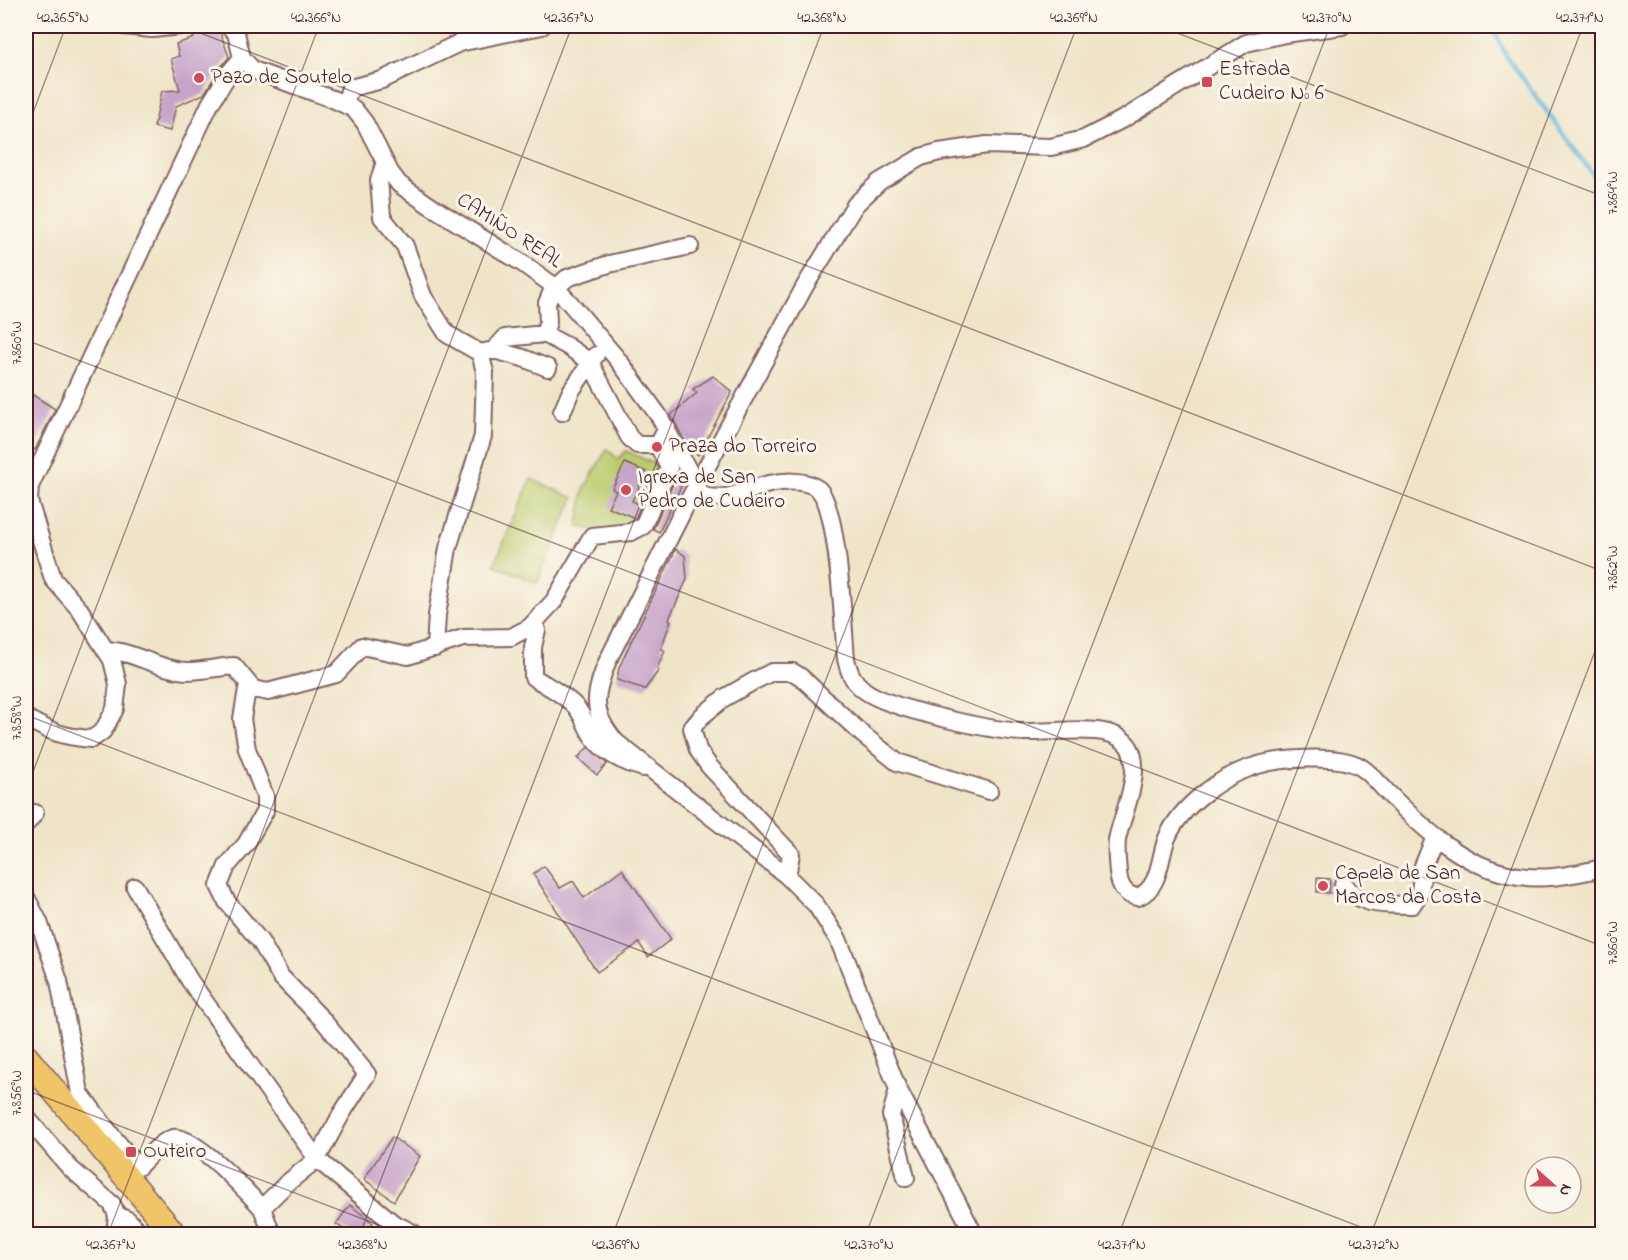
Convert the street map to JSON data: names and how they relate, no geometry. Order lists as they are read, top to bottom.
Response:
{
  "streets": {
    "street": ["CAMIÑO REAL"]
  },
  "places": {
    "other": [
      "Pazo de Soutelo",
      "Praza do Torreiro",
      "Igrexa de San Pedro de Cudeiro",
      "Capela de San Marcos da Costa"
    ],
    "transit": ["Estrada Cudeiro Nº 6", "Outeiro"]
  },
  "north": "right",
  "coordinates": [
    "42.365°N",
    "42.366°N",
    "42.367°N",
    "42.368°N",
    "42.369°N",
    "42.370°N",
    "42.371°N",
    "7.864°W",
    "7.860°W",
    "7.862°W",
    "7.858°W",
    "7.856°W",
    "42.372°N"
  ]
}
